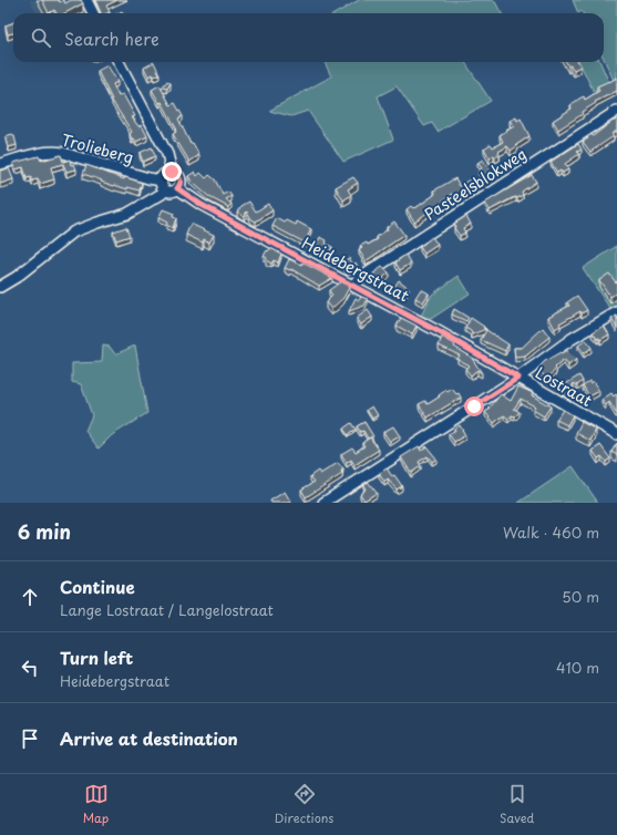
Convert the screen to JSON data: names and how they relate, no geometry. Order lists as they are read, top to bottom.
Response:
{
  "streets": {
    "street": [
      "Trolieberg",
      "Pasteelsblokweg",
      "Heidebergstraat",
      "Lostraat"
    ]
  },
  "crossings": [
    ["Trolieberg", "Heidebergstraat"],
    ["Pasteelsblokweg", "Heidebergstraat"],
    ["Heidebergstraat", "Lostraat"]
  ],
  "page": {
    "search": "Search here",
    "heading": ["6 min", "Walk · 460 m"],
    "list": [
      ["Continue", "Lange Lostraat / Langelostraat", "50 m"],
      ["Turn left", "Heidebergstraat", "410 m"],
      "Arrive at destination"
    ],
    "nav": ["Map", "Directions", "Saved"]
  }
}
